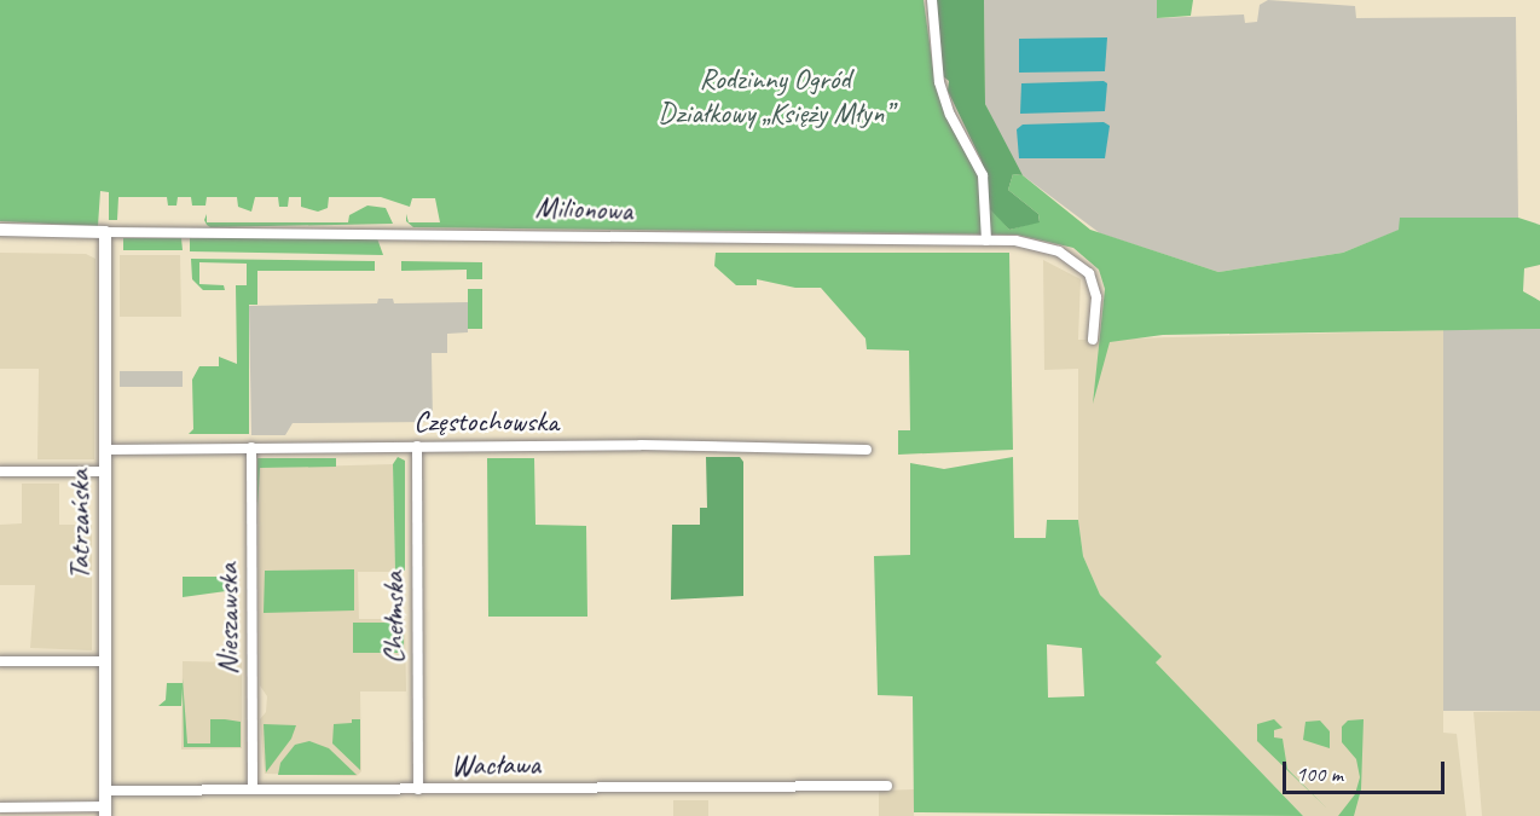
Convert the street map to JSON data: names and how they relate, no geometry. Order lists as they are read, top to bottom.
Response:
{
  "streets": {
    "street": [
      "Milionowa",
      "Częstochowska",
      "Tatrzańska",
      "Chełmska",
      "Nieszawska",
      "Wacława"
    ]
  },
  "crossings": [
    ["Milionowa", "Tatrzańska"],
    ["Częstochowska", "Tatrzańska"],
    ["Częstochowska", "Chełmska"],
    ["Częstochowska", "Nieszawska"],
    ["Tatrzańska", "Wacława"],
    ["Chełmska", "Wacława"],
    ["Nieszawska", "Wacława"]
  ],
  "parks": ["Rodzinny Ogród Działkowy „Księży Młyn”"],
  "scale_bar": "100 m"
}
